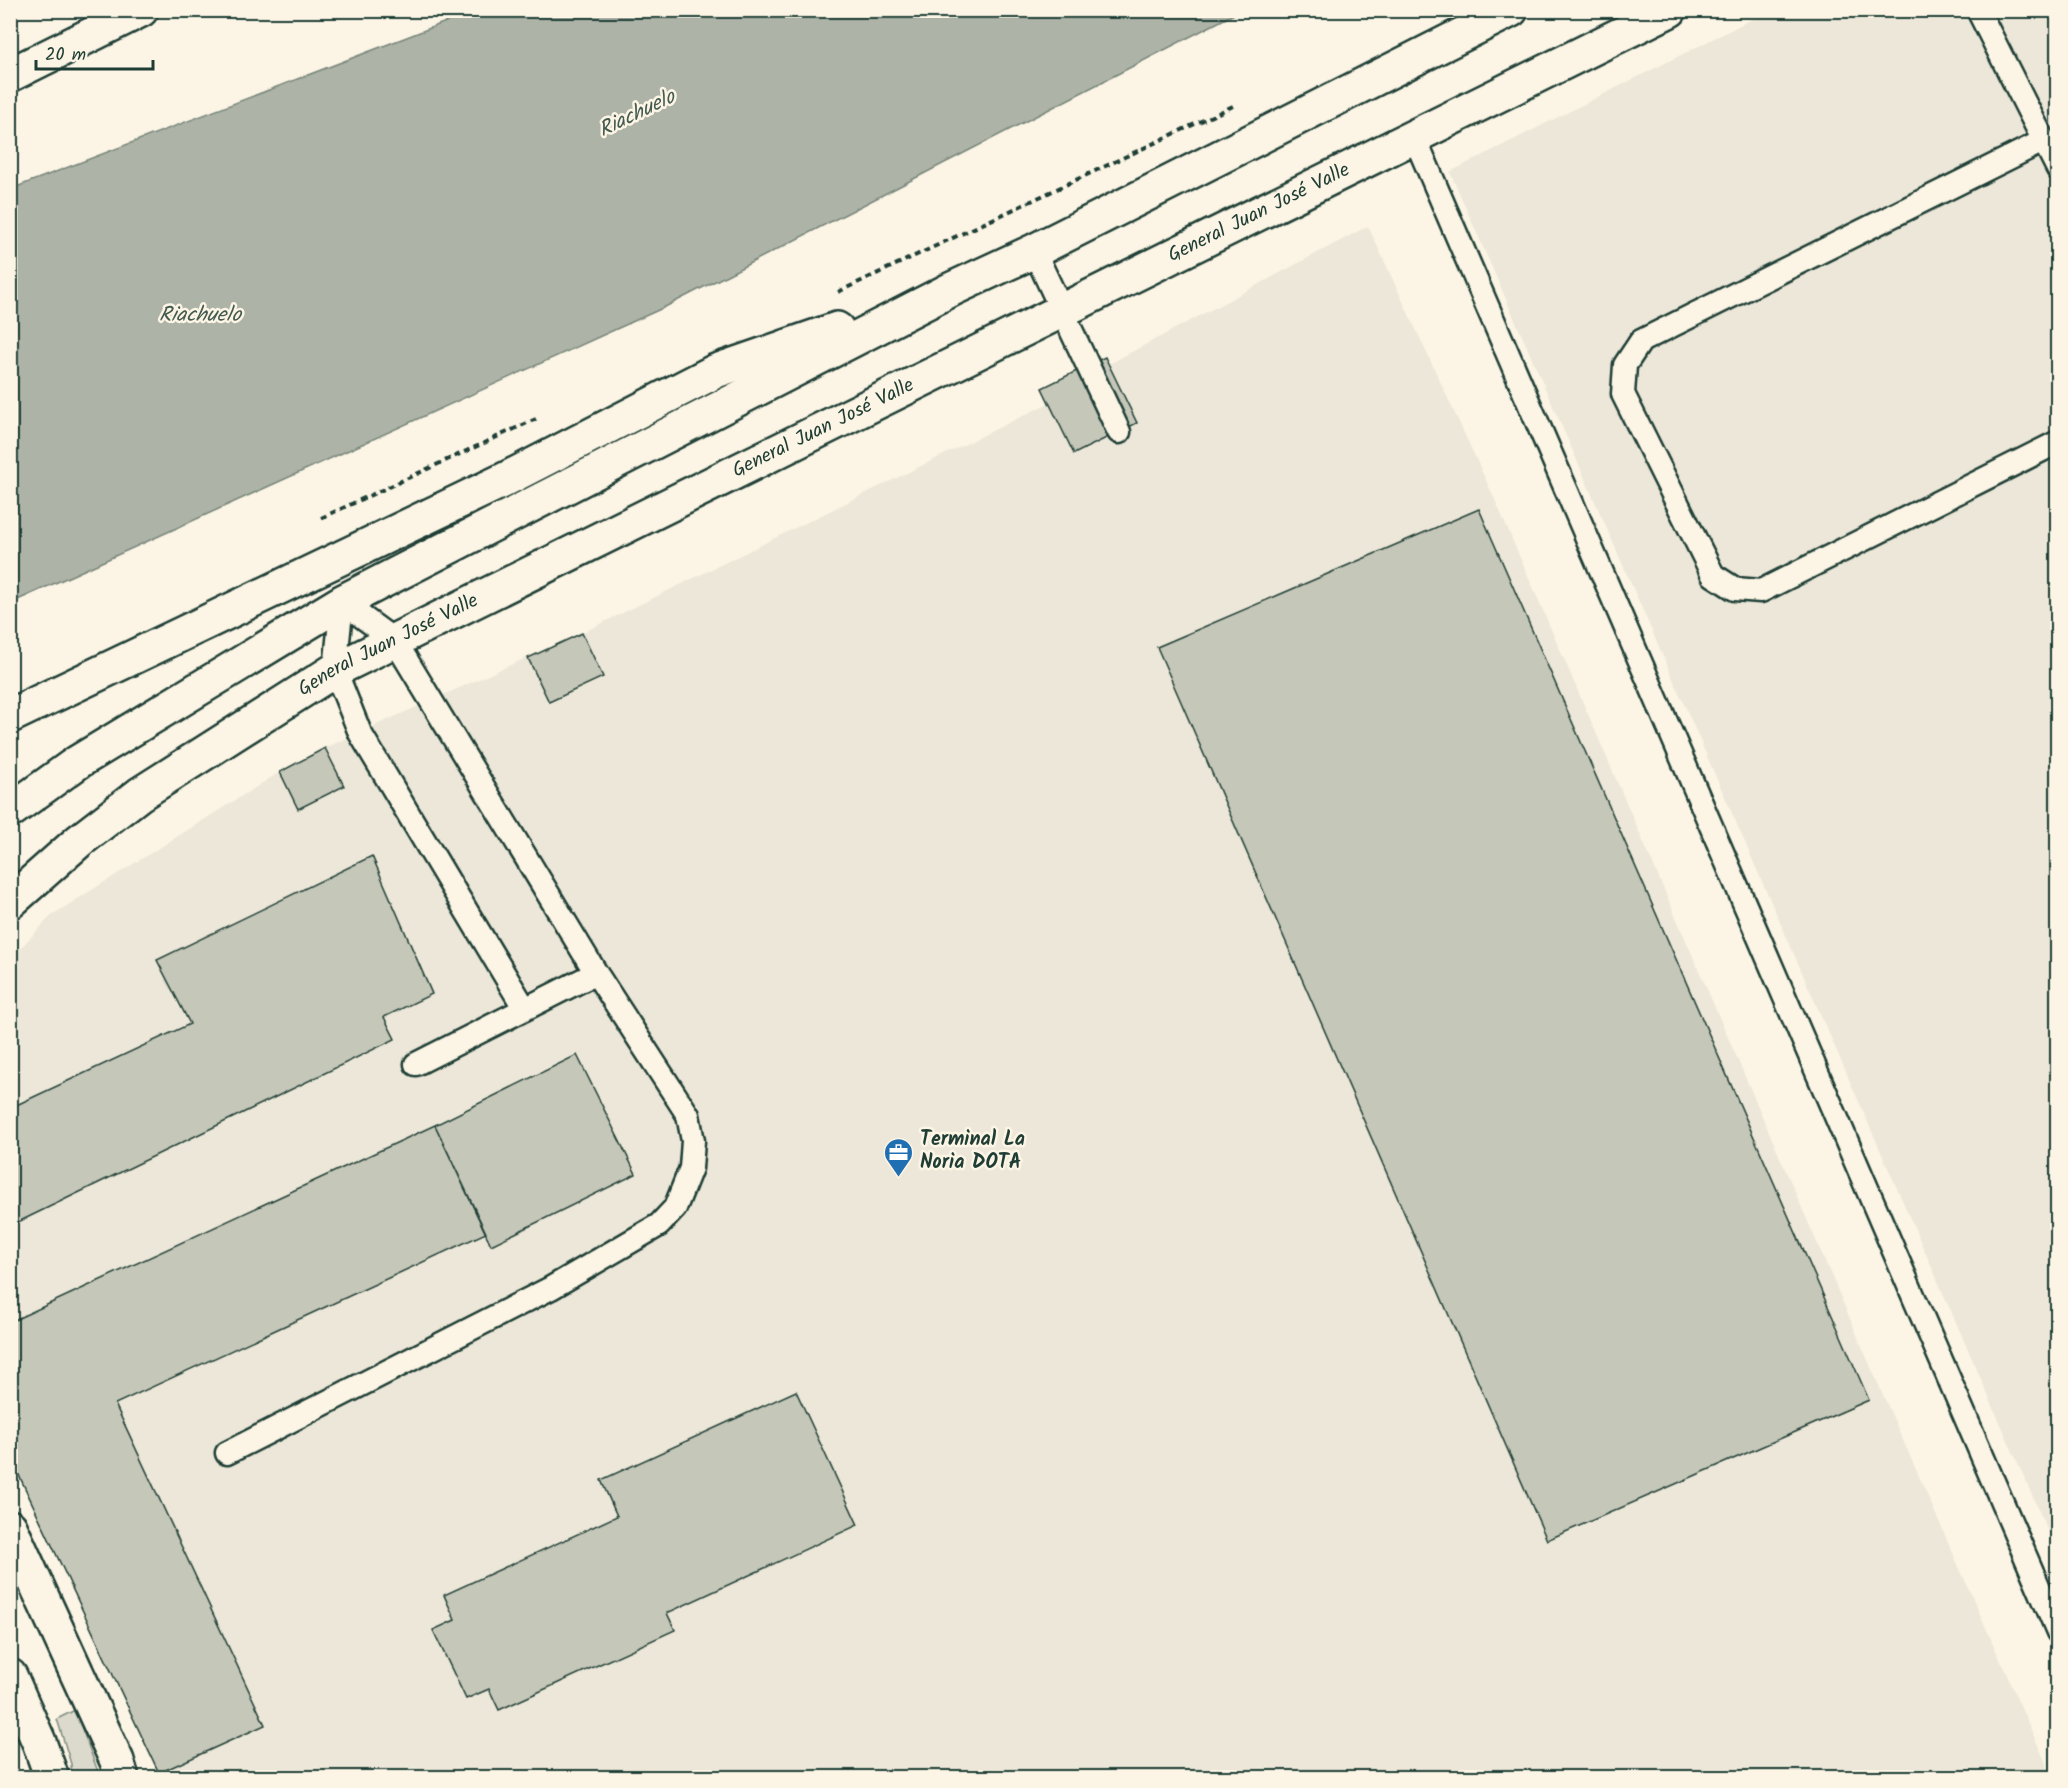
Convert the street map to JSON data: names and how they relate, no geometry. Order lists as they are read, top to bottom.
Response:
{
  "streets": {
    "main road": ["General Juan José Valle"]
  },
  "water": ["Riachuelo"],
  "places": {
    "office": ["Terminal La Noria DOTA"]
  },
  "scale_bar": "20 m"
}
